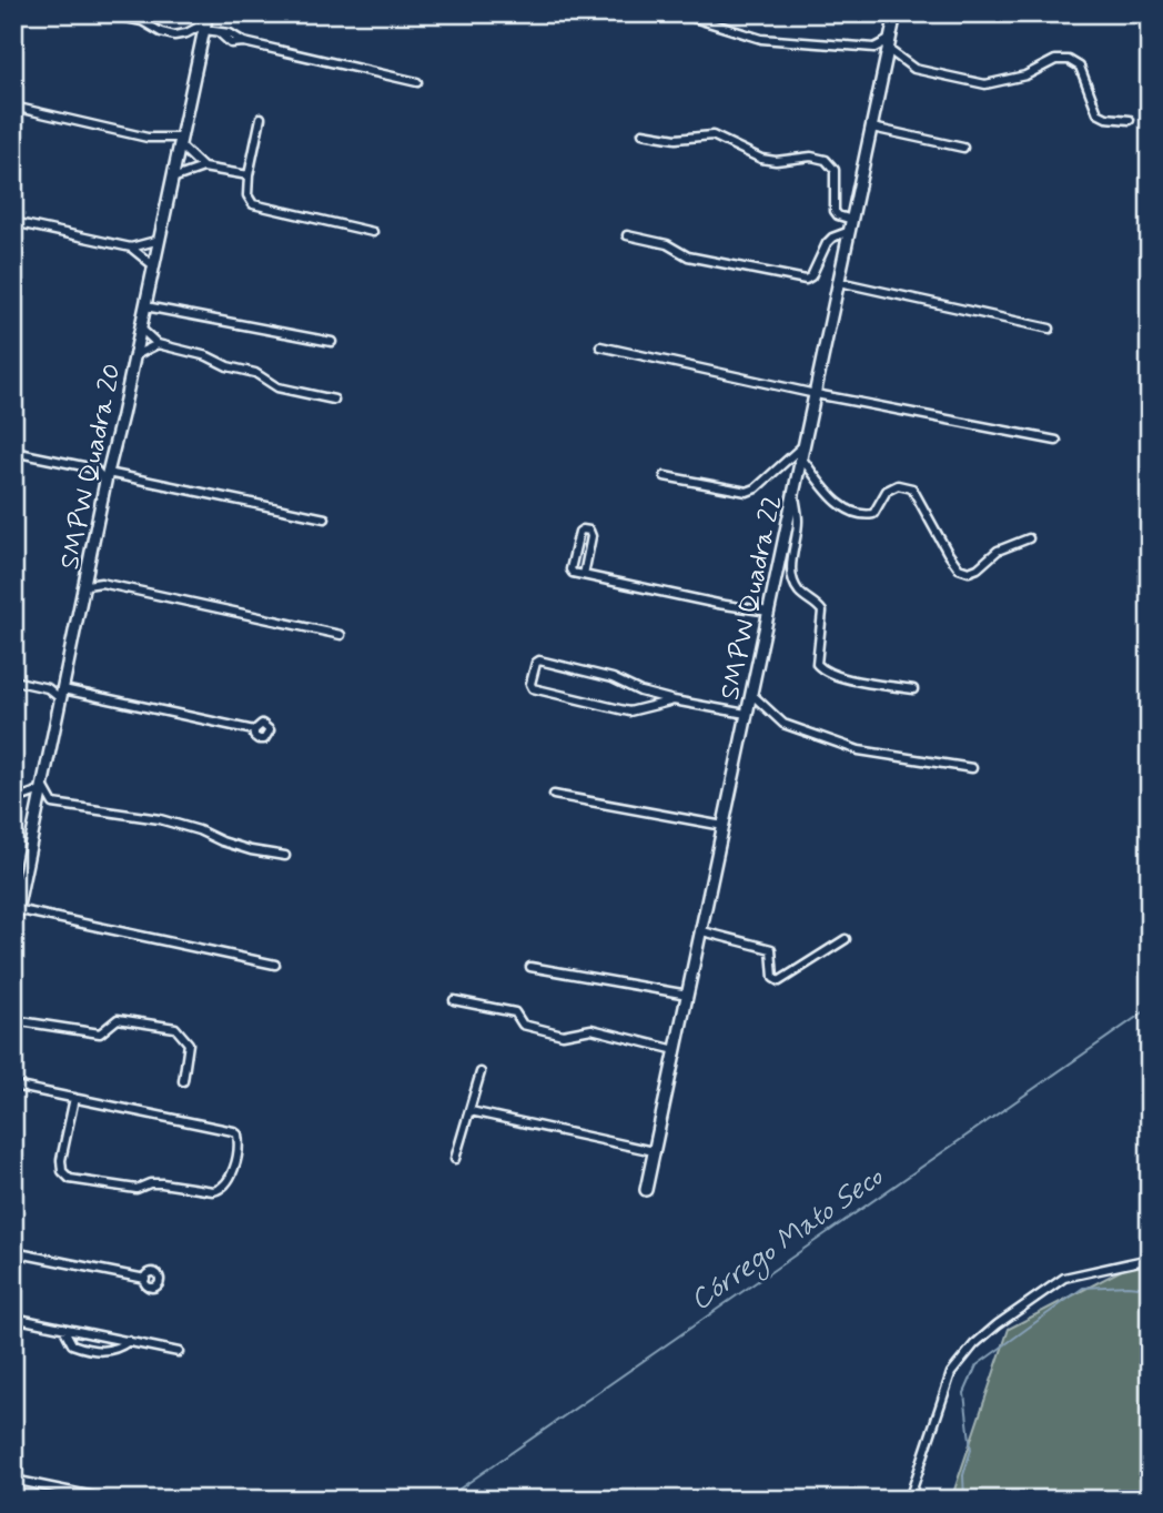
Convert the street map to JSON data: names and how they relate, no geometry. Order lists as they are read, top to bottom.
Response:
{
  "streets": {
    "street": ["SMPW Quadra 20", "SMPW Quadra 22"]
  },
  "water": ["Córrego Mato Seco"]
}
